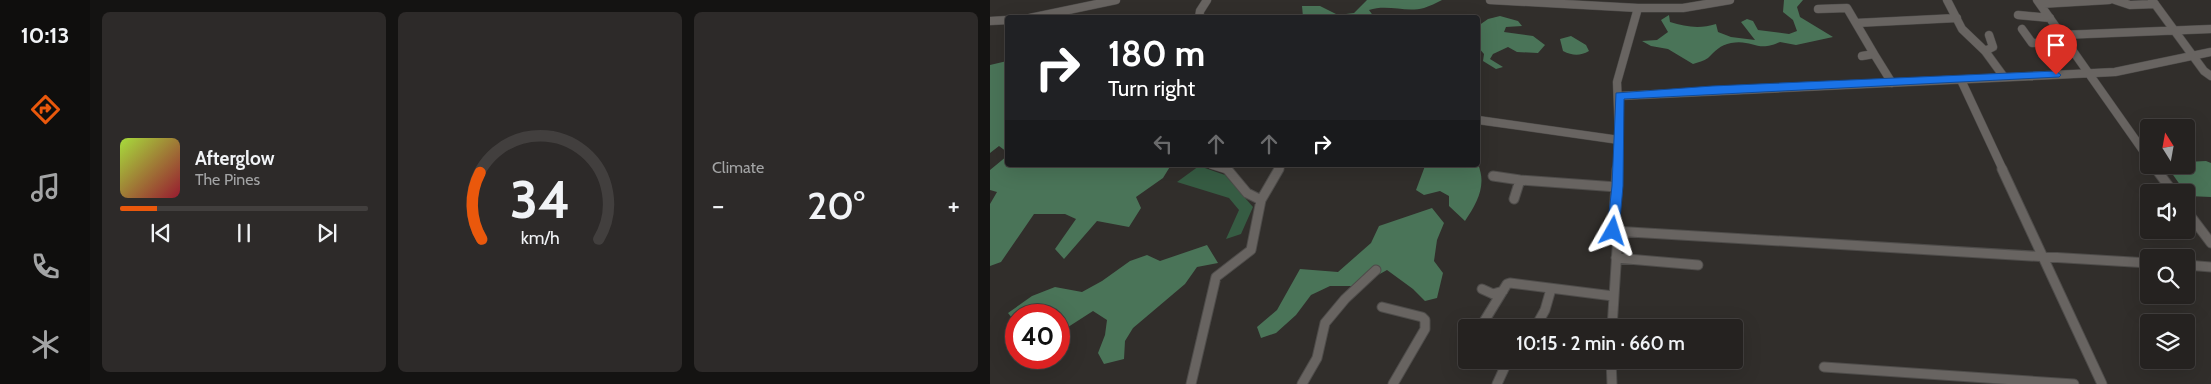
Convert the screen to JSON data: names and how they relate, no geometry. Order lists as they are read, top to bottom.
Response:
{
  "north": "top",
  "page": {
    "tabs": "10:13",
    "tile": "Climate",
    "turn": ["180 m", "Turn right"],
    "song": ["Afterglow", "The Pines"],
    "heat": ["−", "20°", "+"],
    "limit": "40",
    "trip": "10:15 · 2 min · 660 m",
    "gauge": ["34", "km/h"]
  }
}
